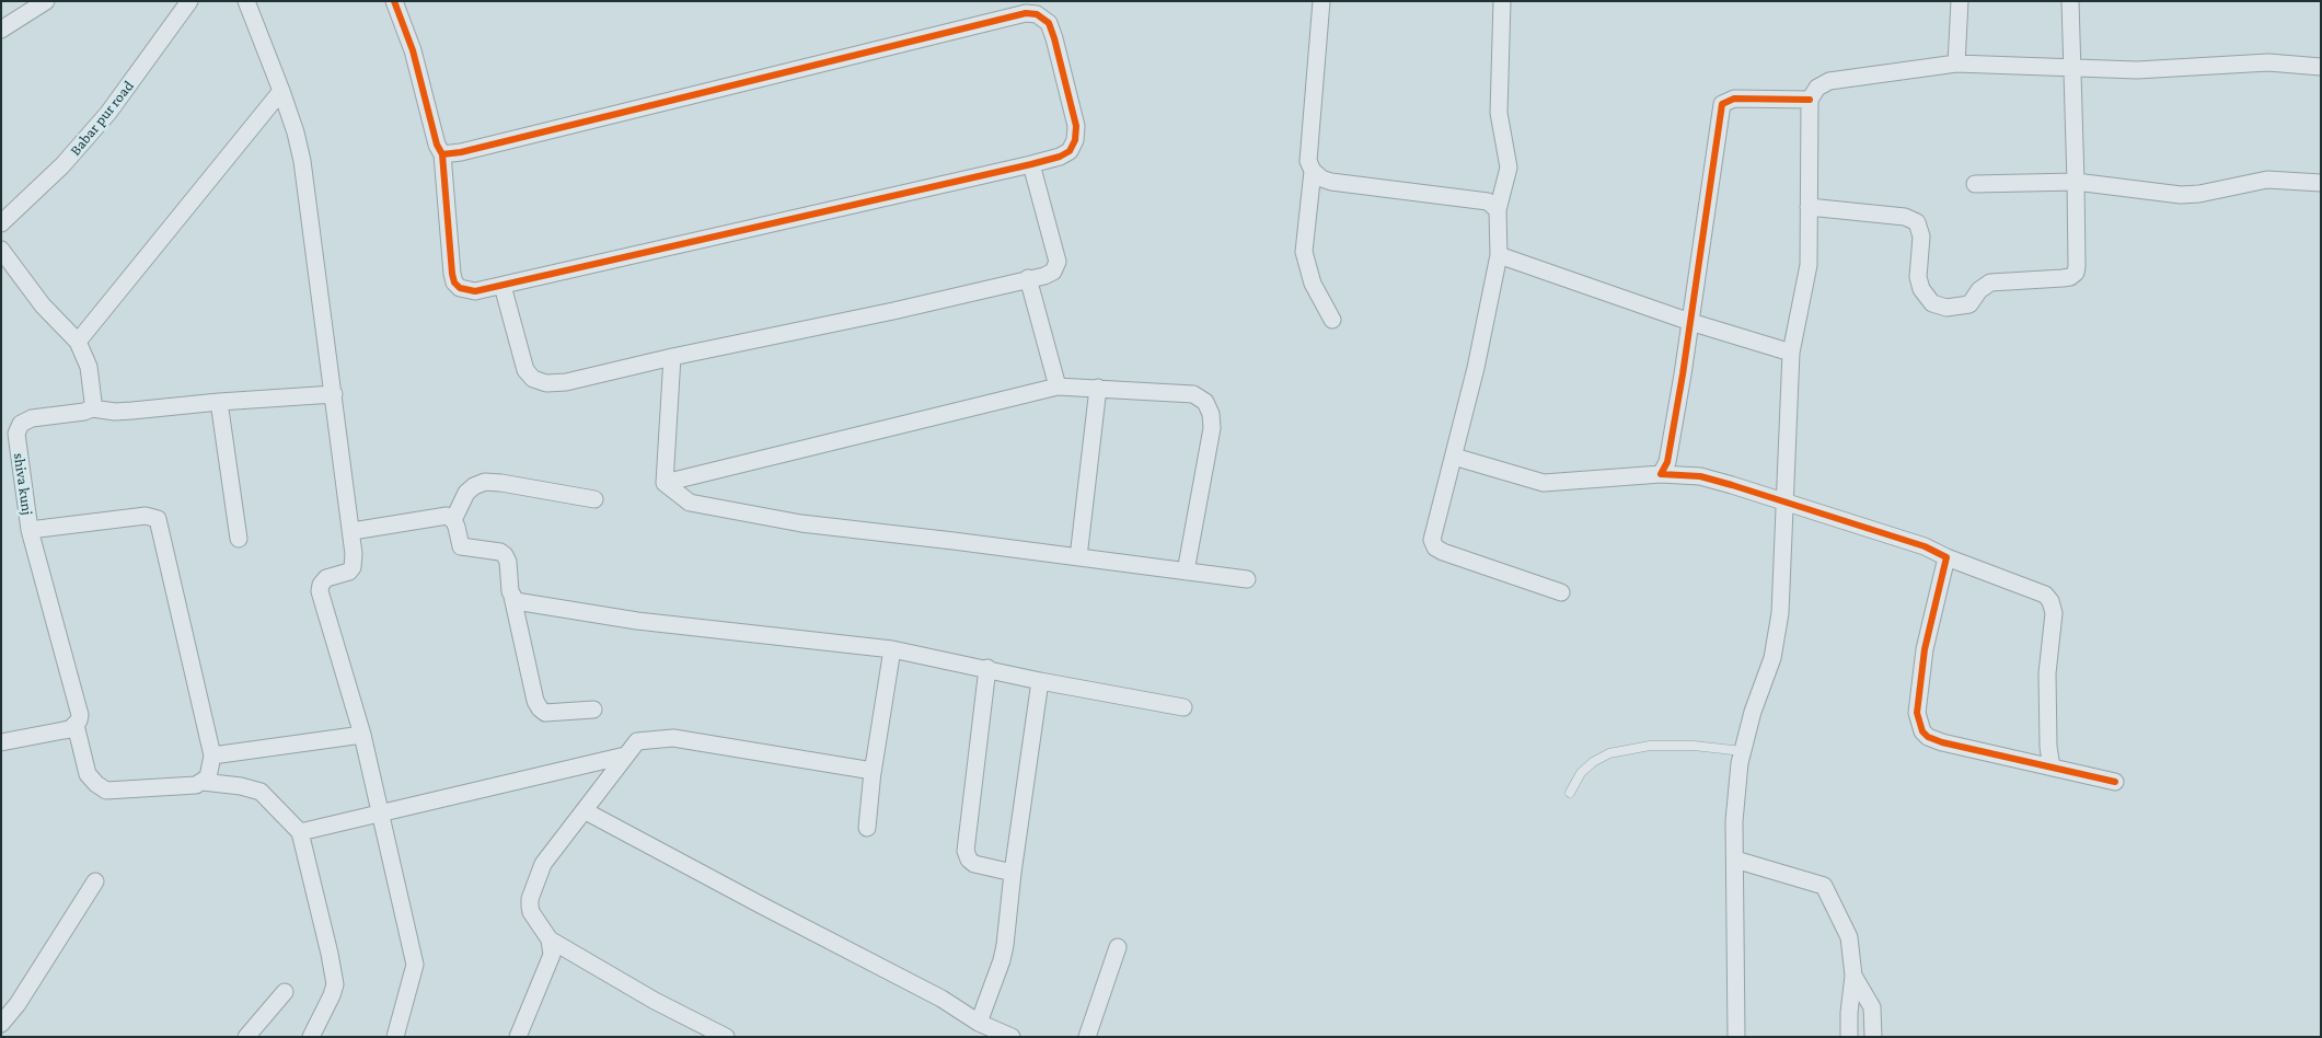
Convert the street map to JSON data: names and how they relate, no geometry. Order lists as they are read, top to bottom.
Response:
{
  "streets": {
    "street": ["Babar pur road", "shiva kunj"]
  }
}
